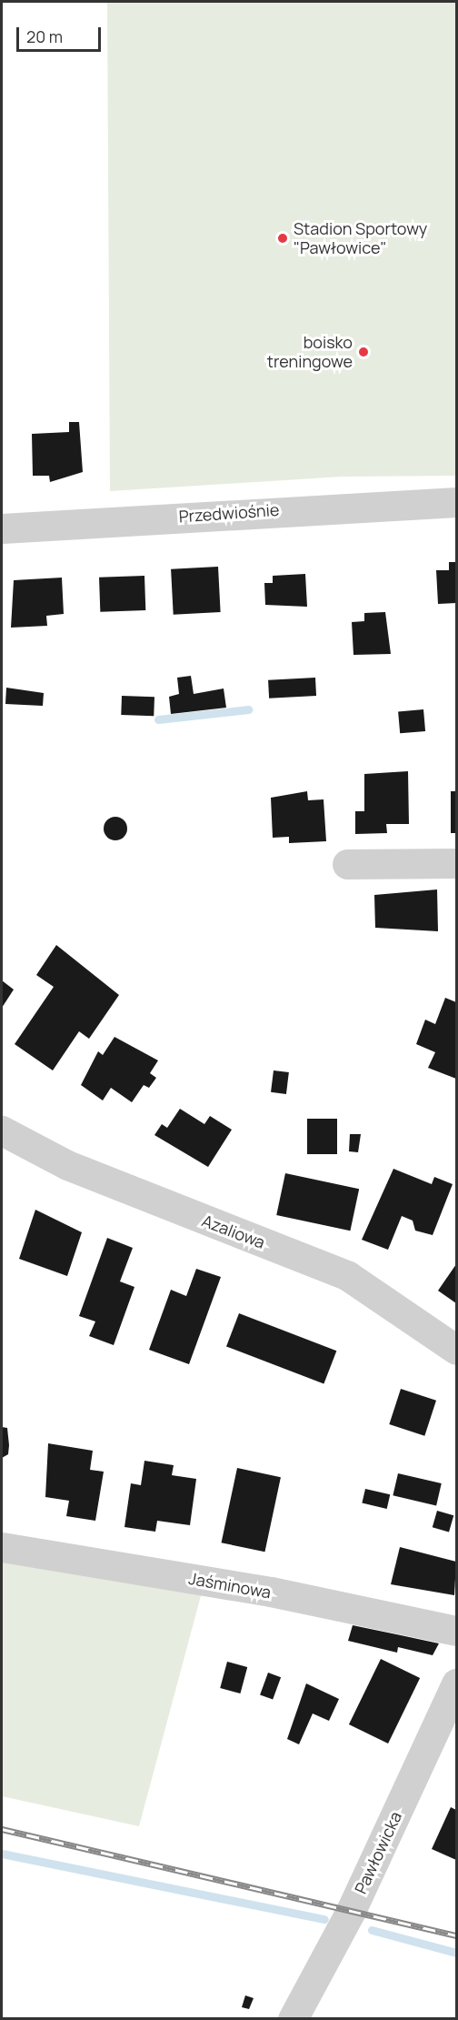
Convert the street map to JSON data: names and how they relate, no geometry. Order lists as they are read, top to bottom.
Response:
{
  "streets": {
    "street": [
      "Przedwiośnie",
      "Azaliowa",
      "Jaśminowa",
      "Pawłowicka"
    ]
  },
  "places": ["Stadion Sportowy \"Pawłowice\"", "boisko treningowe"],
  "scale_bar": "20 m"
}
